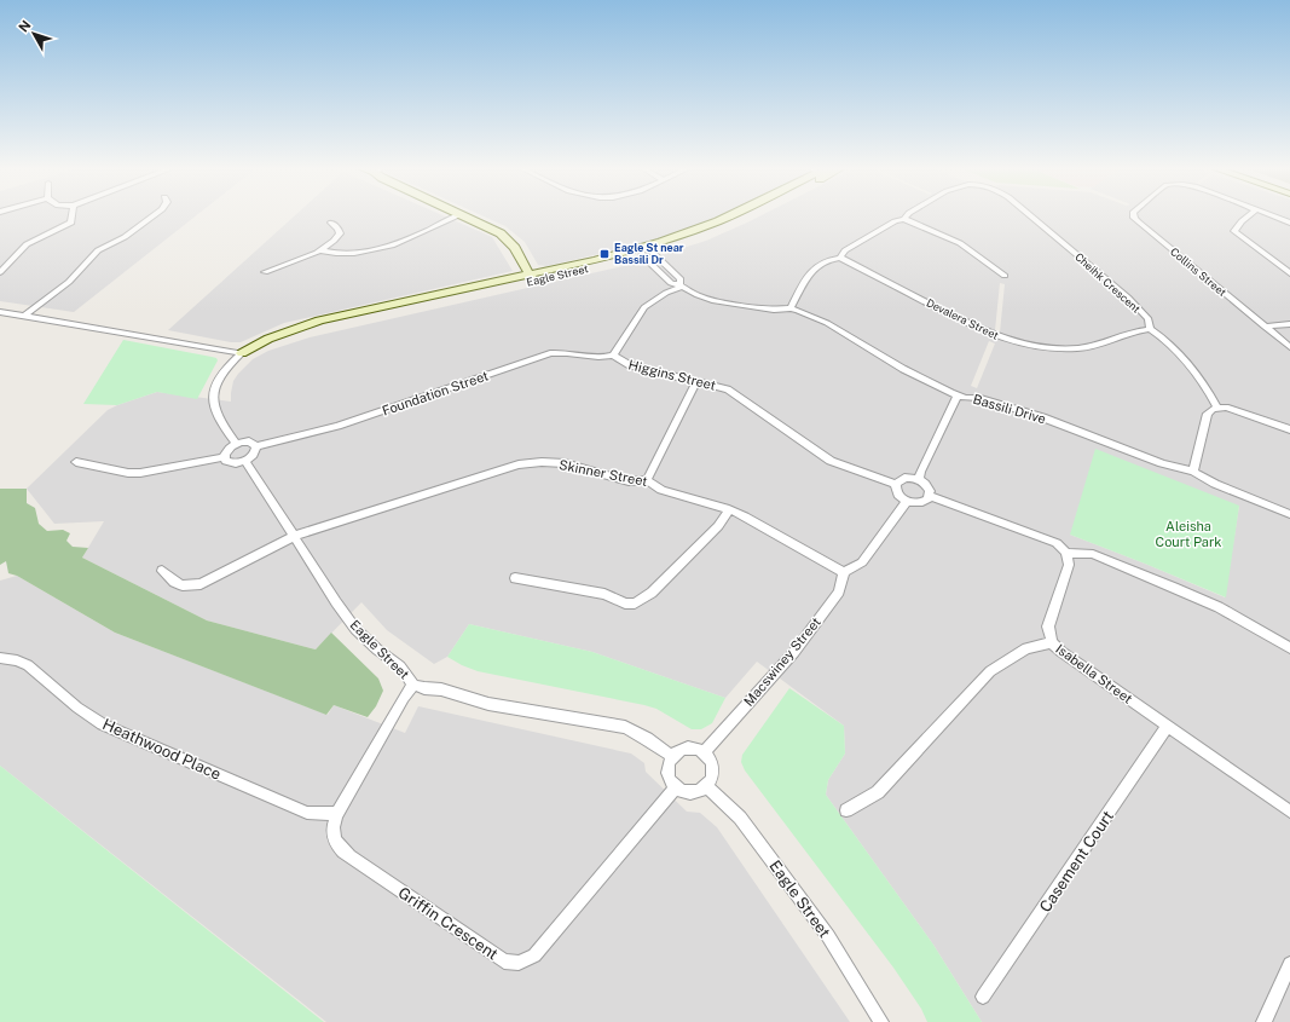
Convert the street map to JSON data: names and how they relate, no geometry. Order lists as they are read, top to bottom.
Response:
{
  "streets": {
    "street": [
      "Collins Street",
      "Eagle Street",
      "Cheihk Crescent",
      "Devalera Street",
      "Higgins Street",
      "Foundation Street",
      "Bassili Drive",
      "Skinner Street",
      "Macswiney Street",
      "Isabella Street",
      "Heathwood Place",
      "Casement Court",
      "Griffin Crescent"
    ]
  },
  "crossings": [
    ["Eagle Street", "Bassili Drive"],
    ["Eagle Street", "Skinner Street"],
    ["Eagle Street", "Macswiney Street"],
    ["Eagle Street", "Griffin Crescent"],
    ["Cheihk Crescent", "Devalera Street"],
    ["Cheihk Crescent", "Bassili Drive"],
    ["Higgins Street", "Foundation Street"],
    ["Higgins Street", "Bassili Drive"],
    ["Skinner Street", "Macswiney Street"],
    ["Macswiney Street", "Griffin Crescent"],
    ["Isabella Street", "Casement Court"],
    ["Heathwood Place", "Griffin Crescent"]
  ],
  "parks": ["Aleisha Court Park"],
  "places": {
    "transit": ["Eagle St near Bassili Dr"]
  },
  "north": "top left"
}
